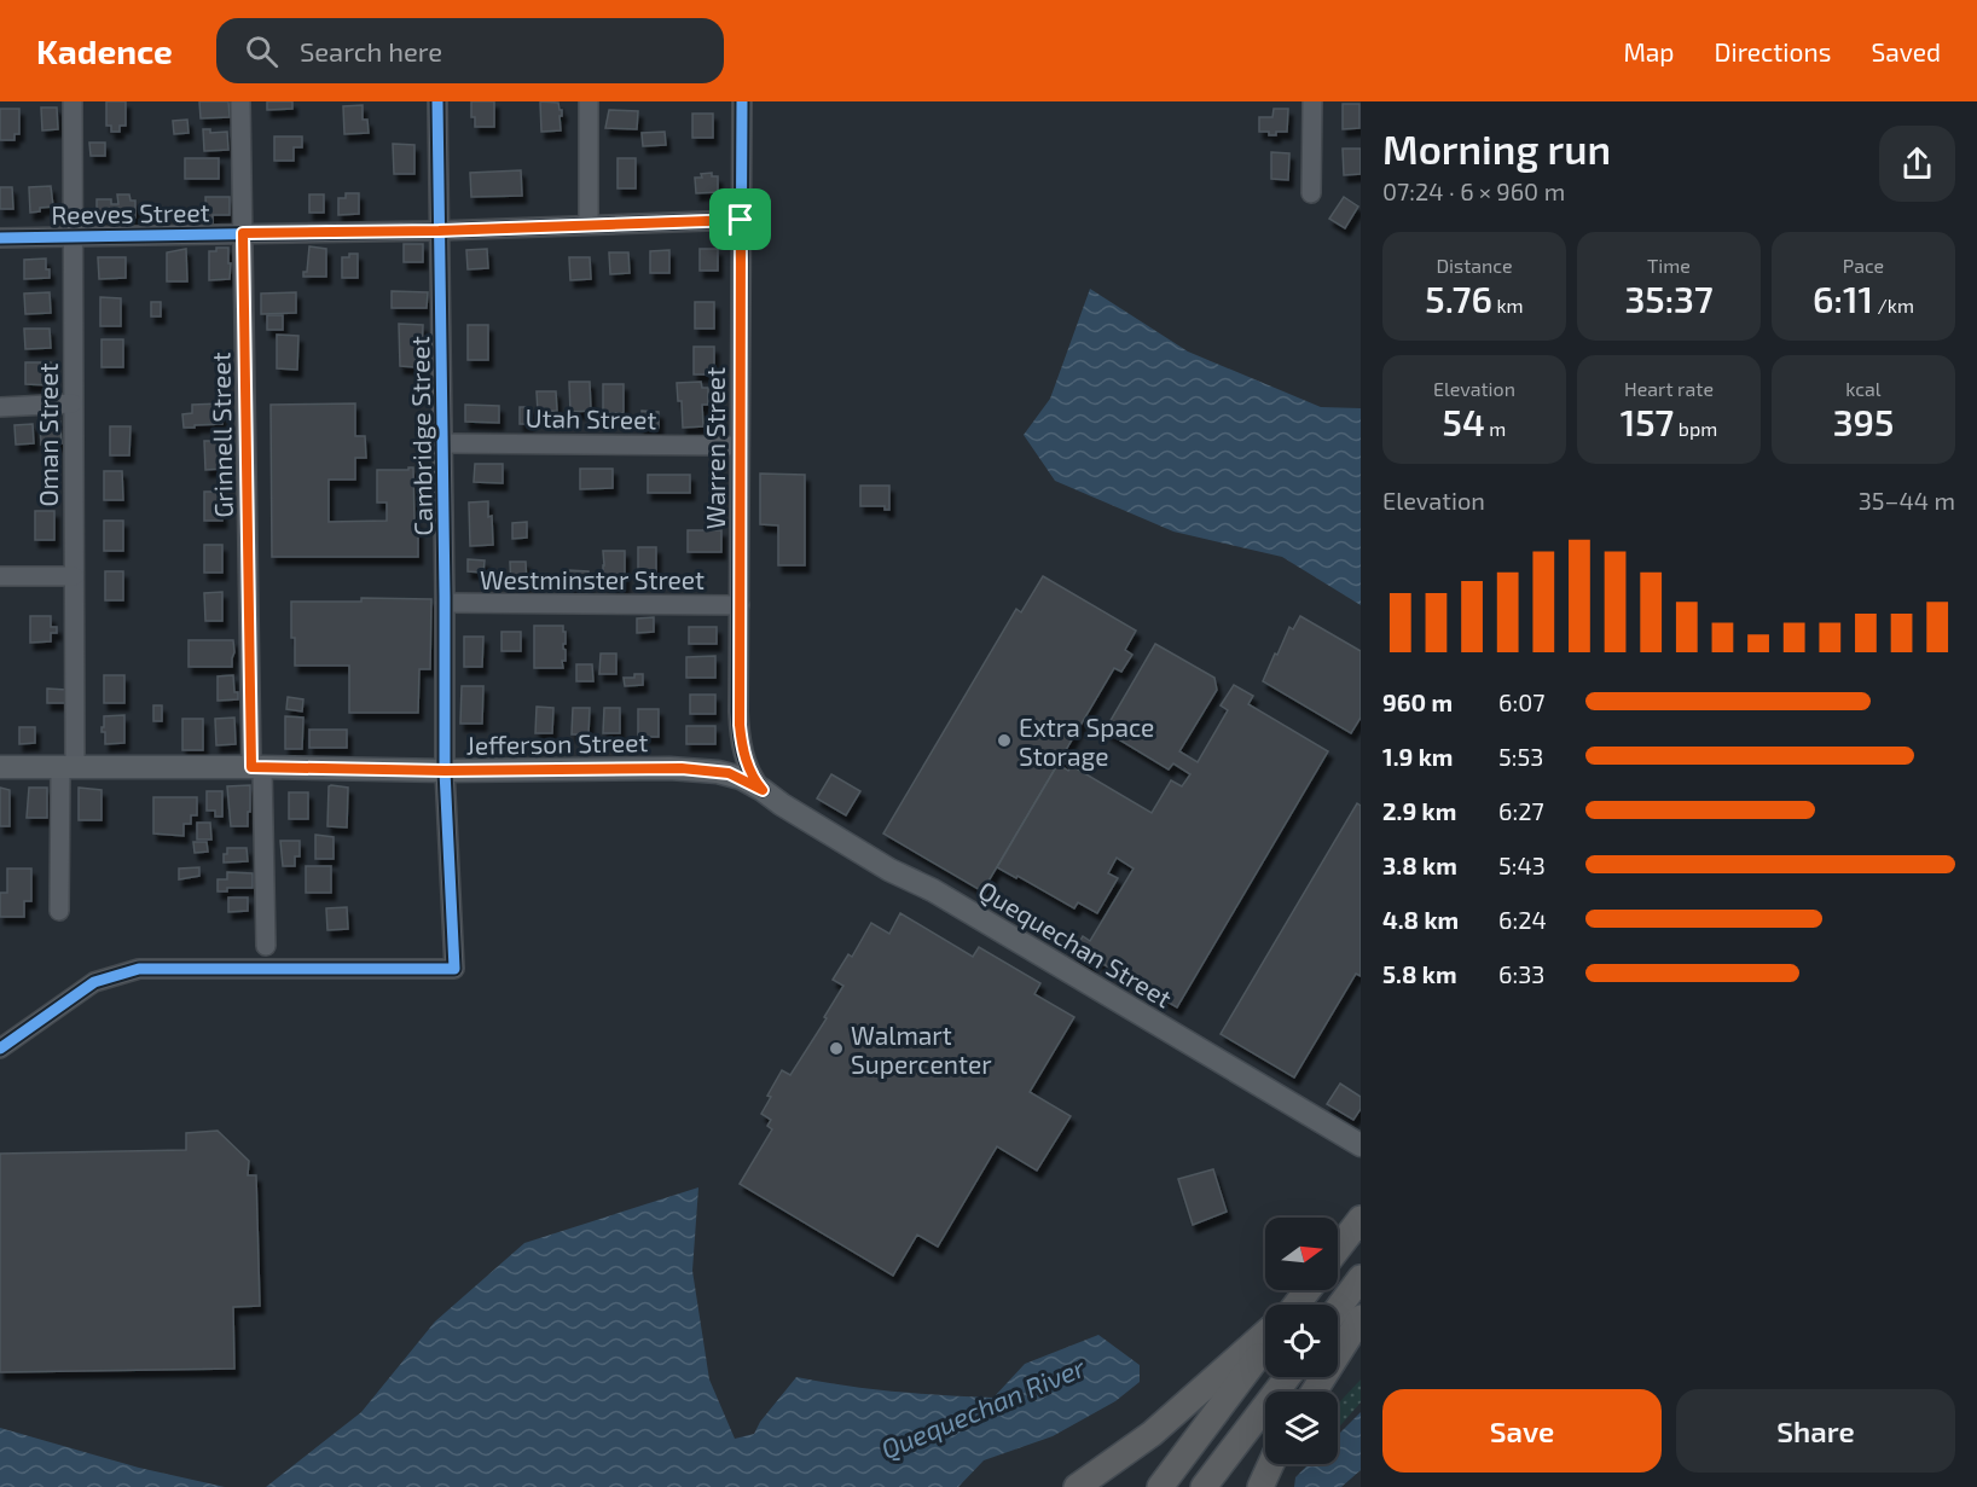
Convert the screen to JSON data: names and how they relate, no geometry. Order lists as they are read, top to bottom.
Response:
{
  "streets": {
    "main road": ["Jefferson Street", "Quequechan Street"],
    "street": [
      "Reeves Street",
      "Utah Street",
      "Oman Street",
      "Grinnell Street",
      "Cambridge Street",
      "Warren Street",
      "Westminster Street"
    ]
  },
  "crossings": [
    ["Reeves Street", "Oman Street"],
    ["Reeves Street", "Grinnell Street"],
    ["Reeves Street", "Cambridge Street"],
    ["Reeves Street", "Warren Street"],
    ["Utah Street", "Cambridge Street"],
    ["Utah Street", "Warren Street"],
    ["Oman Street", "Jefferson Street"],
    ["Grinnell Street", "Jefferson Street"],
    ["Cambridge Street", "Westminster Street"],
    ["Cambridge Street", "Jefferson Street"],
    ["Warren Street", "Westminster Street"],
    ["Warren Street", "Jefferson Street"],
    ["Warren Street", "Quequechan Street"],
    ["Jefferson Street", "Quequechan Street"]
  ],
  "water": ["Quequechan River"],
  "places": ["Extra Space Storage", "Walmart Supercenter"],
  "north": "right",
  "page": {
    "header": "Kadence",
    "search": "Search here",
    "nav": ["Map", "Directions", "Saved"],
    "heading": ["Morning run", "07:24 · 6 × 960 m"],
    "stats": [
      ["Distance", "5.76 km"],
      ["Time", "35:37"],
      ["Pace", "6:11 /km"],
      ["Elevation", "54 m"],
      ["Heart rate", "157 bpm"],
      ["kcal", "395"]
    ],
    "chart": ["Elevation", "35–44 m"],
    "list": [
      {
        "name": "960 m",
        "note": "6:07"
      },
      {
        "name": "1.9 km",
        "note": "5:53"
      },
      {
        "name": "2.9 km",
        "note": "6:27"
      },
      {
        "name": "3.8 km",
        "note": "5:43"
      },
      {
        "name": "4.8 km",
        "note": "6:24"
      },
      {
        "name": "5.8 km",
        "note": "6:33"
      }
    ],
    "buttons": ["Save", "Share"]
  }
}
